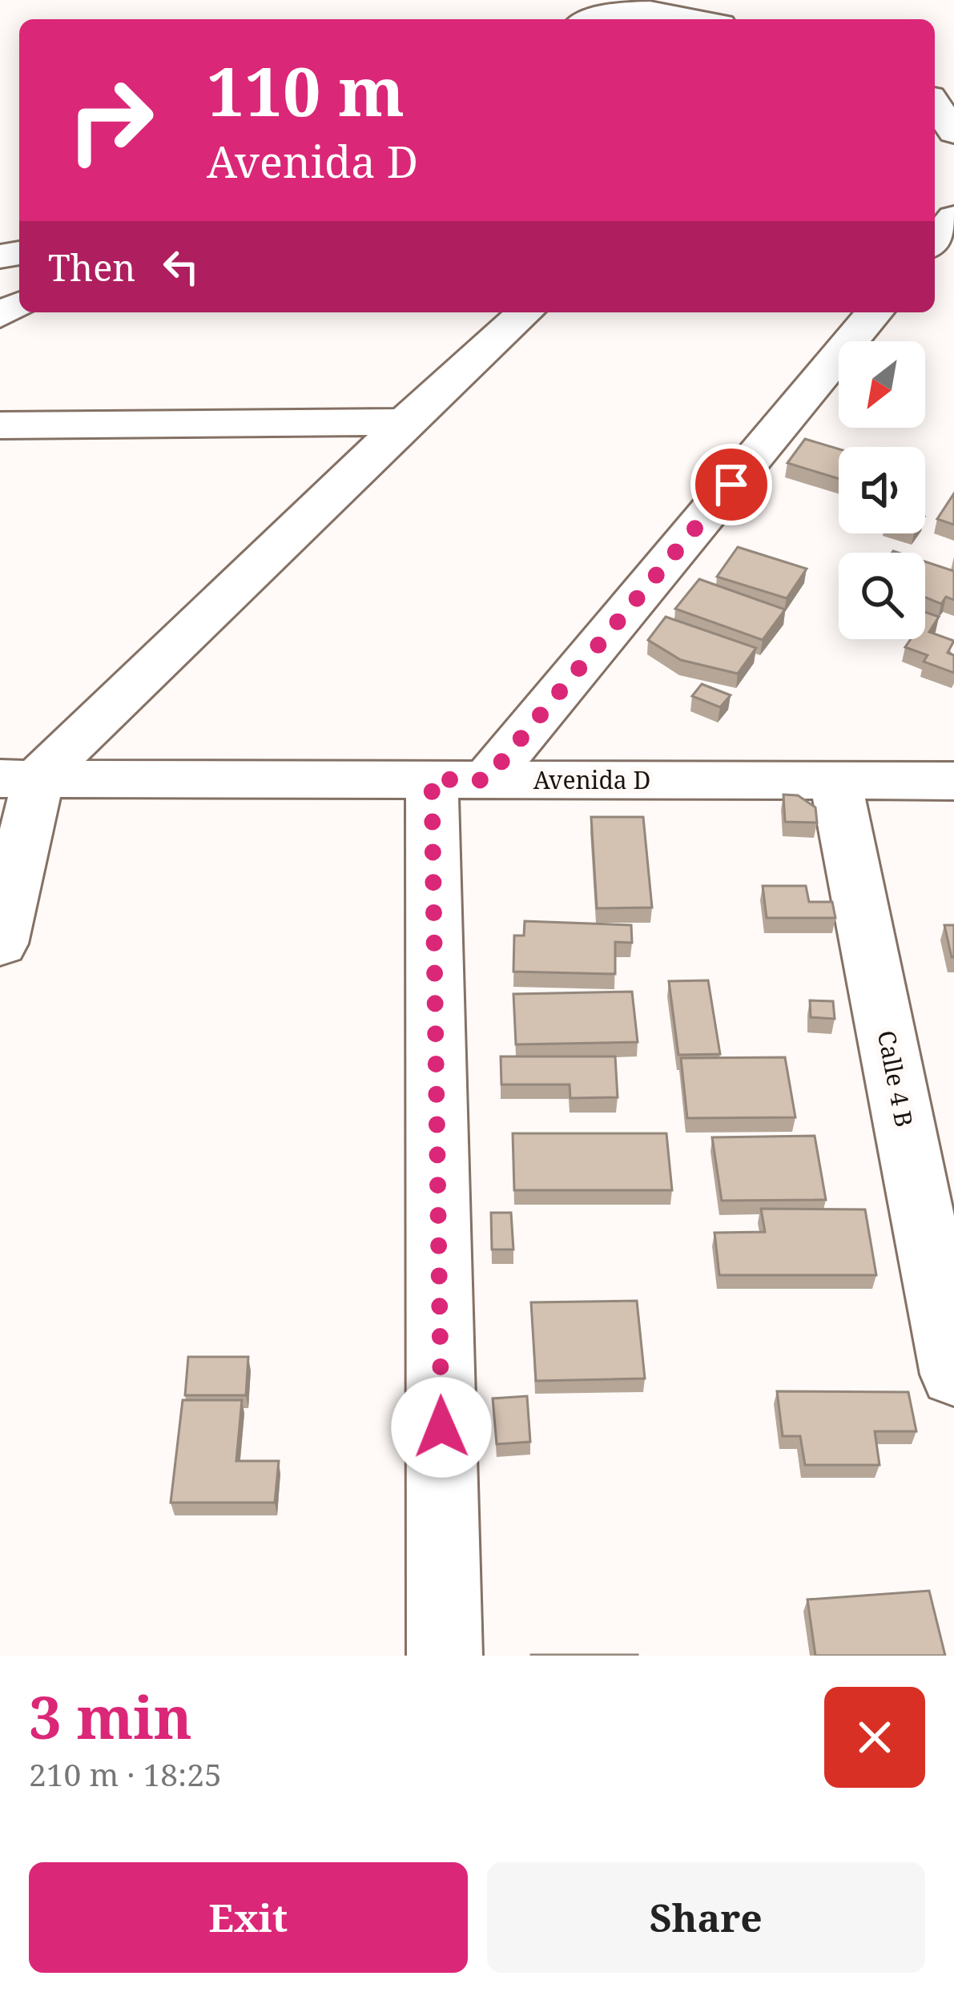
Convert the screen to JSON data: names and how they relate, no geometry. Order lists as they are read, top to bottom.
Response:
{
  "streets": {
    "street": ["Avenida D", "Calle 4 B"]
  },
  "crossings": [
    ["Avenida D", "Calle 4 B"]
  ],
  "north": "bottom left",
  "page": {
    "turn": ["110 m", "Avenida D"],
    "then": "Then",
    "heading": ["3 min", "210 m · 18:25"],
    "buttons": ["Exit", "Share"]
  }
}
